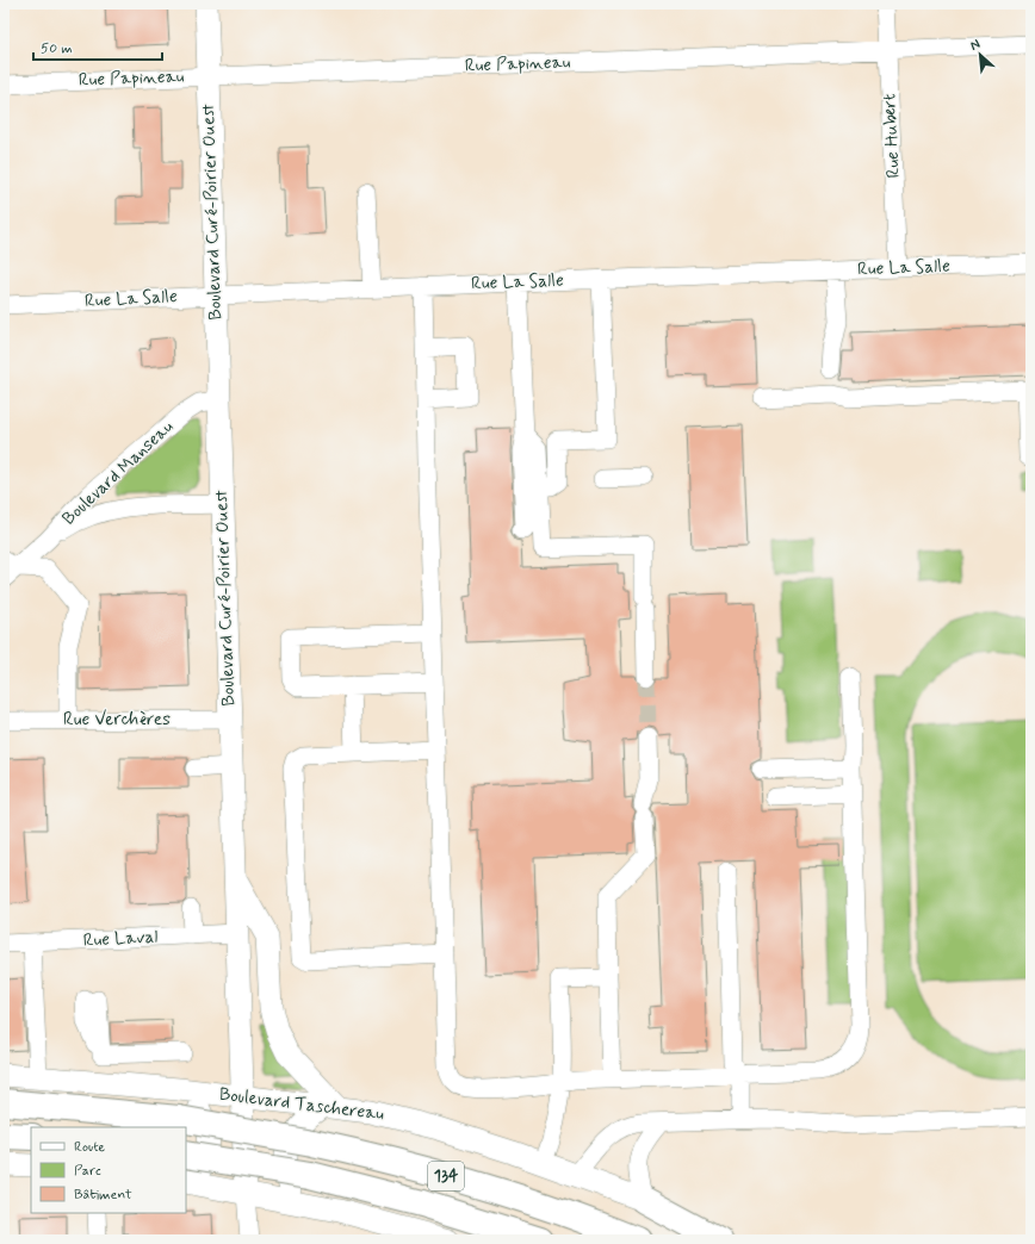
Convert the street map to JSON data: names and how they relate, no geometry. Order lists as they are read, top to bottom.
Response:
{
  "streets": {
    "highway": ["Boulevard Taschereau", "134"],
    "main road": ["Boulevard Curé-Poirier Ouest"],
    "street": [
      "Rue Papineau",
      "Rue Hubert",
      "Rue La Salle",
      "Boulevard Manseau",
      "Rue Verchères",
      "Rue Laval"
    ]
  },
  "crossings": [
    ["Rue Papineau", "Rue Hubert"],
    ["Rue Papineau", "Boulevard Curé-Poirier Ouest"],
    ["Rue Hubert", "Rue La Salle"],
    ["Boulevard Curé-Poirier Ouest", "Rue La Salle"],
    ["Boulevard Curé-Poirier Ouest", "Boulevard Manseau"],
    ["Boulevard Curé-Poirier Ouest", "Rue Verchères"],
    ["Boulevard Curé-Poirier Ouest", "Rue Laval"],
    ["Boulevard Curé-Poirier Ouest", "Boulevard Taschereau"]
  ],
  "legend": ["Route", "Parc", "Bâtiment"],
  "scale_bar": "50 m",
  "north": "top left"
}
